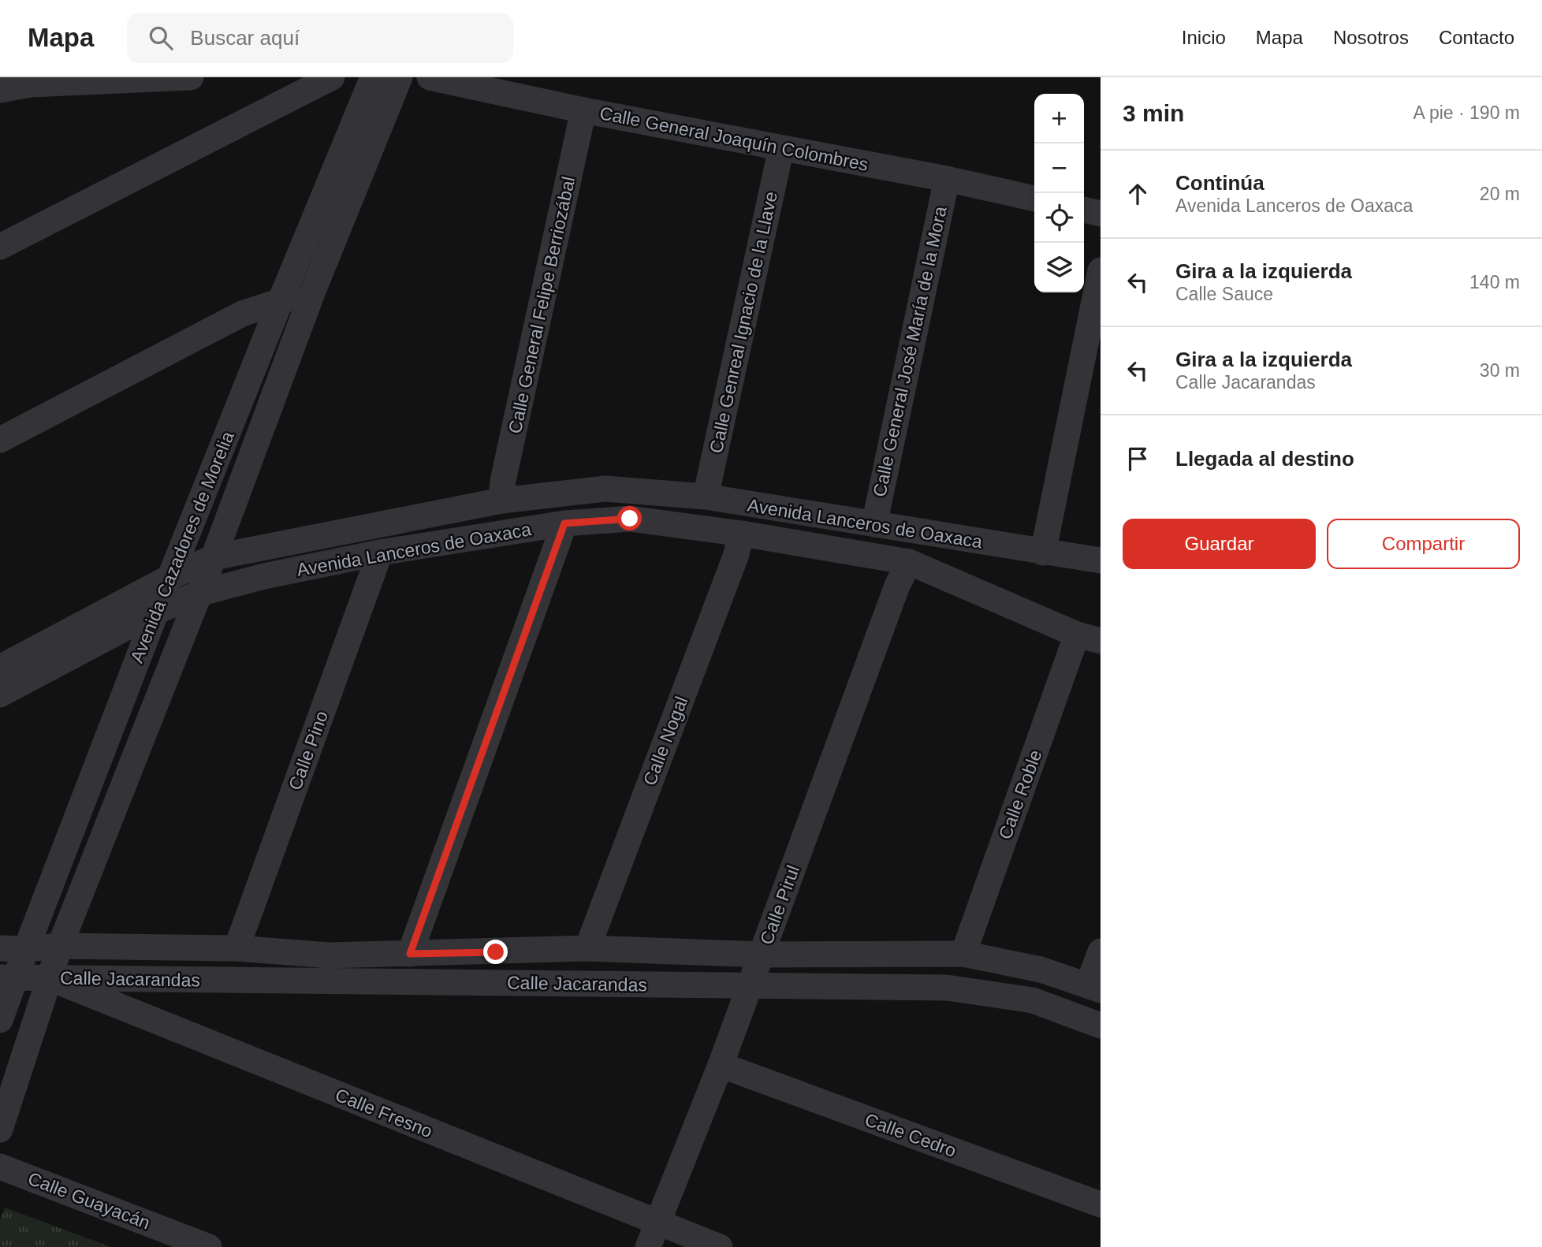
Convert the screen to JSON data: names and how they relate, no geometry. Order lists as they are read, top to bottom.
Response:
{
  "streets": {
    "street": [
      "Calle General Joaquín Colombres",
      "Calle General Felipe Berriozábal",
      "Calle Genreal Ignacio de la Llave",
      "Calle General José María de la Mora",
      "Avenida Lanceros de Oaxaca",
      "Avenida Cazadores de Morelia",
      "Calle Nogal",
      "Calle Pino",
      "Calle Roble",
      "Calle Pirul",
      "Calle Jacarandas",
      "Calle Fresno",
      "Calle Cedro",
      "Calle Guayacán"
    ]
  },
  "crossings": [
    ["Calle General Joaquín Colombres", "Calle General Felipe Berriozábal"],
    ["Calle General Joaquín Colombres", "Calle Genreal Ignacio de la Llave"],
    ["Calle General Joaquín Colombres", "Calle General José María de la Mora"],
    ["Calle General Felipe Berriozábal", "Avenida Lanceros de Oaxaca"],
    ["Calle Genreal Ignacio de la Llave", "Avenida Lanceros de Oaxaca"],
    ["Calle General José María de la Mora", "Avenida Lanceros de Oaxaca"],
    ["Avenida Lanceros de Oaxaca", "Avenida Cazadores de Morelia"],
    ["Avenida Lanceros de Oaxaca", "Calle Nogal"],
    ["Avenida Lanceros de Oaxaca", "Calle Pino"],
    ["Avenida Lanceros de Oaxaca", "Calle Roble"],
    ["Avenida Lanceros de Oaxaca", "Calle Pirul"],
    ["Avenida Cazadores de Morelia", "Calle Jacarandas"],
    ["Avenida Cazadores de Morelia", "Calle Fresno"],
    ["Calle Nogal", "Calle Jacarandas"],
    ["Calle Pino", "Calle Jacarandas"],
    ["Calle Roble", "Calle Jacarandas"],
    ["Calle Pirul", "Calle Jacarandas"],
    ["Calle Pirul", "Calle Fresno"],
    ["Calle Pirul", "Calle Cedro"],
    ["Calle Jacarandas", "Calle Fresno"]
  ],
  "page": {
    "header": "Mapa",
    "search": "Buscar aquí",
    "nav": [
      "Inicio",
      "Mapa",
      "Nosotros",
      "Contacto"
    ],
    "heading": ["3 min", "A pie · 190 m"],
    "map_buttons": ["+", "−"],
    "list": [
      ["Continúa", "Avenida Lanceros de Oaxaca", "20 m"],
      ["Gira a la izquierda", "Calle Sauce", "140 m"],
      ["Gira a la izquierda", "Calle Jacarandas", "30 m"],
      "Llegada al destino"
    ],
    "buttons": ["Guardar", "Compartir"]
  }
}
